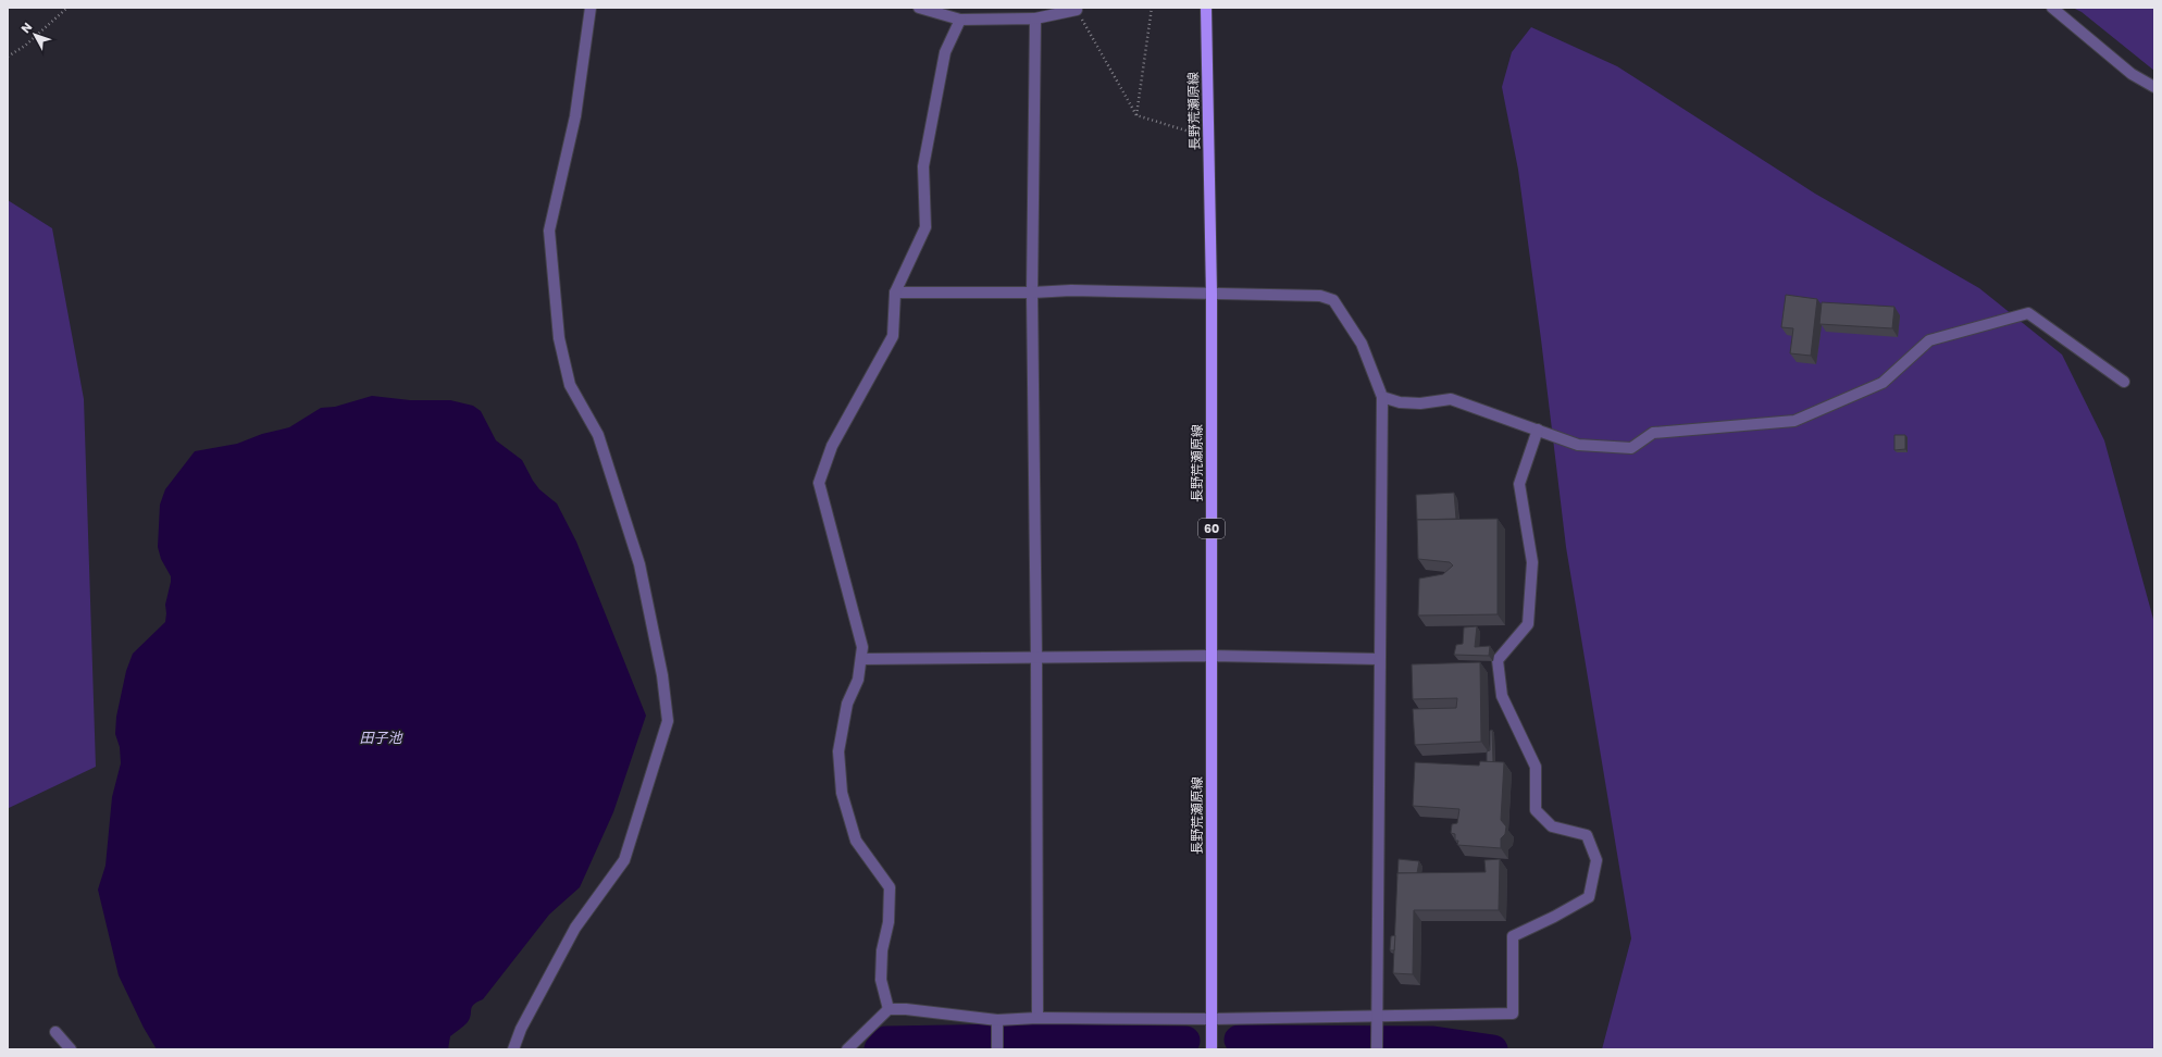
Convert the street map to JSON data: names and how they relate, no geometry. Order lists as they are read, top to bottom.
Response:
{
  "streets": {
    "main road": ["長野荒瀬原線", "60"]
  },
  "water": ["田子池"],
  "north": "top left"
}
